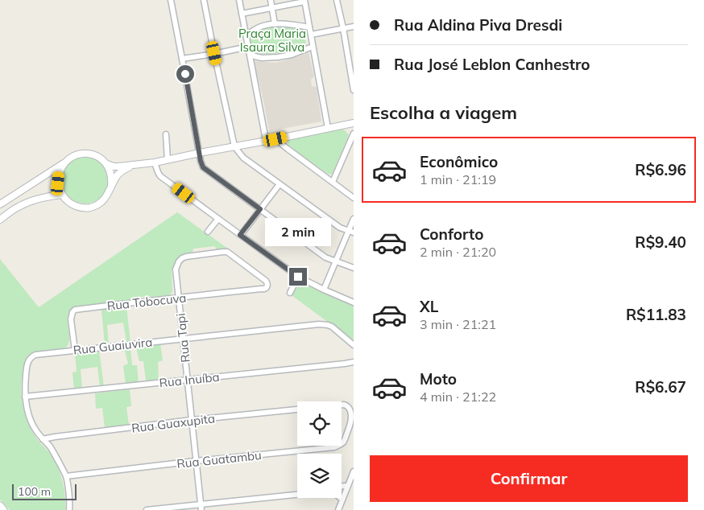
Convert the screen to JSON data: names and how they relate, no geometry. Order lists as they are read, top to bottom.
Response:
{
  "streets": {
    "street": [
      "Rua Tobocuva",
      "Rua Tapi",
      "Rua Guaiuvira",
      "Rua Inuíba",
      "Rua Guaxupita",
      "Rua Guatambu"
    ]
  },
  "crossings": [
    ["Rua Tobocuva", "Rua Tapi"],
    ["Rua Tobocuva", "Rua Guaiuvira"],
    ["Rua Tapi", "Rua Guaiuvira"],
    ["Rua Tapi", "Rua Inuíba"],
    ["Rua Tapi", "Rua Guaxupita"],
    ["Rua Tapi", "Rua Guatambu"],
    ["Rua Guaiuvira", "Rua Inuíba"],
    ["Rua Guaiuvira", "Rua Guaxupita"],
    ["Rua Guaiuvira", "Rua Guatambu"]
  ],
  "parks": ["Praça Maria Isaura Silva"],
  "scale_bar": "100 m",
  "page": {
    "banner": ["Rua Aldina Piva Dresdi", "Rua José Leblon Canhestro"],
    "heading": "Escolha a viagem",
    "list": [
      {
        "name": "Econômico",
        "note": "1 min · 21:19",
        "value": "R$6.96"
      },
      {
        "name": "Conforto",
        "note": "2 min · 21:20",
        "value": "R$9.40"
      },
      {
        "name": "XL",
        "note": "3 min · 21:21",
        "value": "R$11.83"
      },
      {
        "name": "Moto",
        "note": "4 min · 21:22",
        "value": "R$6.67"
      }
    ],
    "bubble": "2 min",
    "buttons": "Confirmar",
    "scale": "100 m"
  }
}
